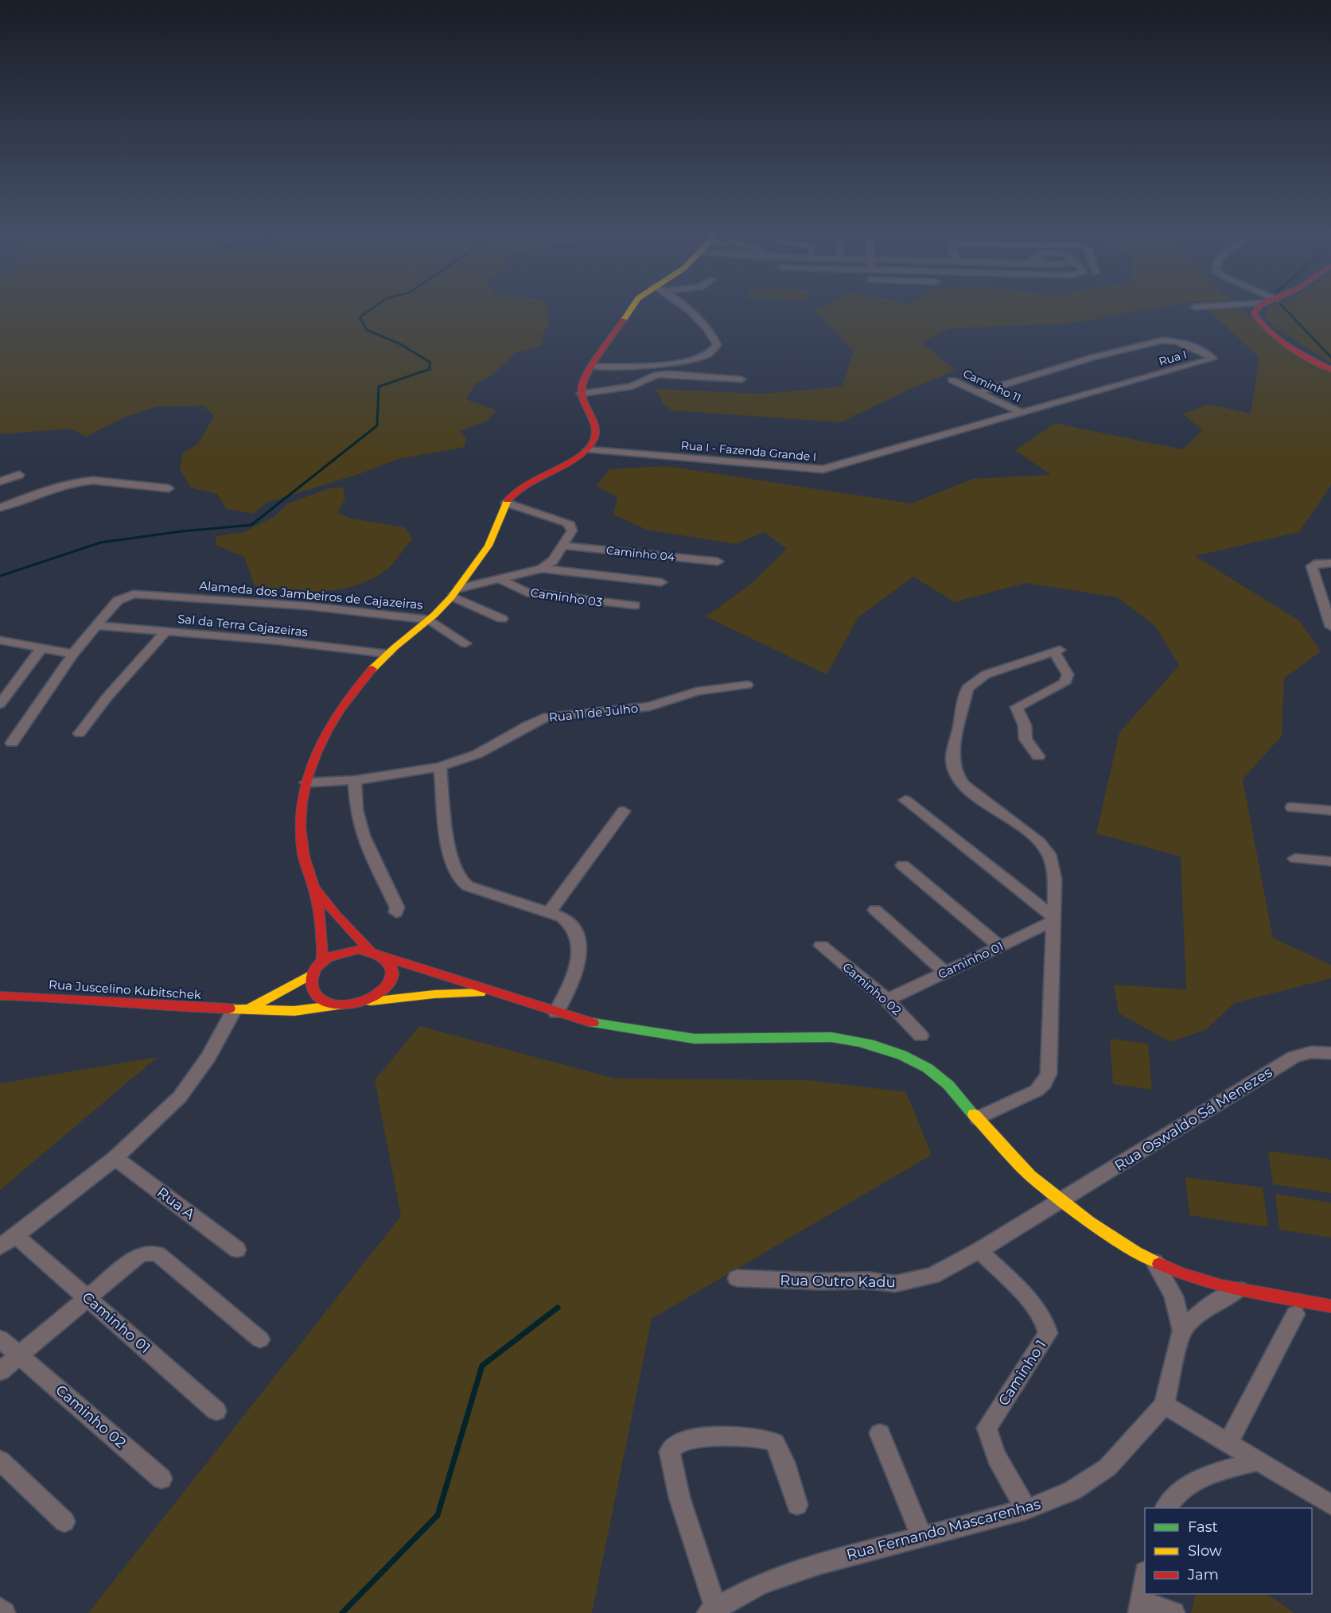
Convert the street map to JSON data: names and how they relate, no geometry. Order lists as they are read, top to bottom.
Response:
{
  "streets": {
    "main road": ["Rua Juscelino Kubitschek"],
    "street": [
      "Rua I",
      "Caminho 11",
      "Rua I - Fazenda Grande I",
      "Caminho 04",
      "Alameda dos Jambeiros de Cajazeiras",
      "Caminho 03",
      "Sal da Terra Cajazeiras",
      "Rua 11 de Julho",
      "Caminho 01",
      "Caminho 02",
      "Rua Oswaldo Sá Menezes",
      "Rua A",
      "Rua Outro Kadu",
      "Caminho 1",
      "Rua Fernando Mascarenhas"
    ]
  },
  "crossings": [
    ["Rua I", "Caminho 11"],
    ["Rua I", "Rua I - Fazenda Grande I"],
    ["Alameda dos Jambeiros de Cajazeiras", "Sal da Terra Cajazeiras"],
    ["Caminho 01", "Caminho 02"],
    ["Rua Oswaldo Sá Menezes", "Rua Outro Kadu"],
    ["Rua Outro Kadu", "Caminho 1"],
    ["Caminho 1", "Rua Fernando Mascarenhas"]
  ],
  "legend": ["Fast", "Slow", "Jam"]
}
